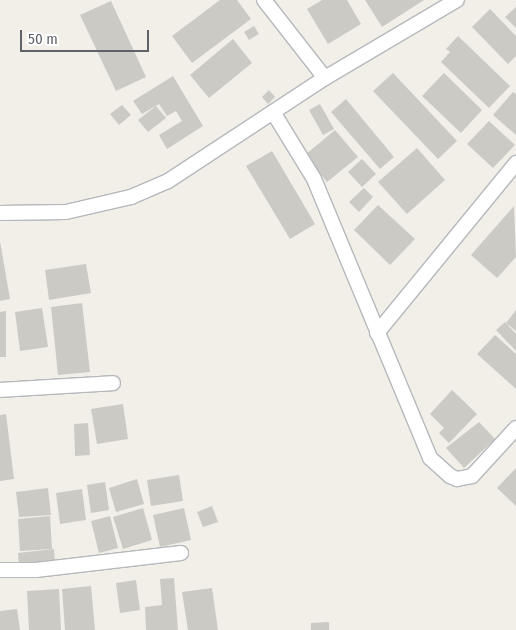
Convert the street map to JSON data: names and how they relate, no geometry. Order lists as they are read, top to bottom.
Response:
{
  "scale_bar": "50 m"
}
